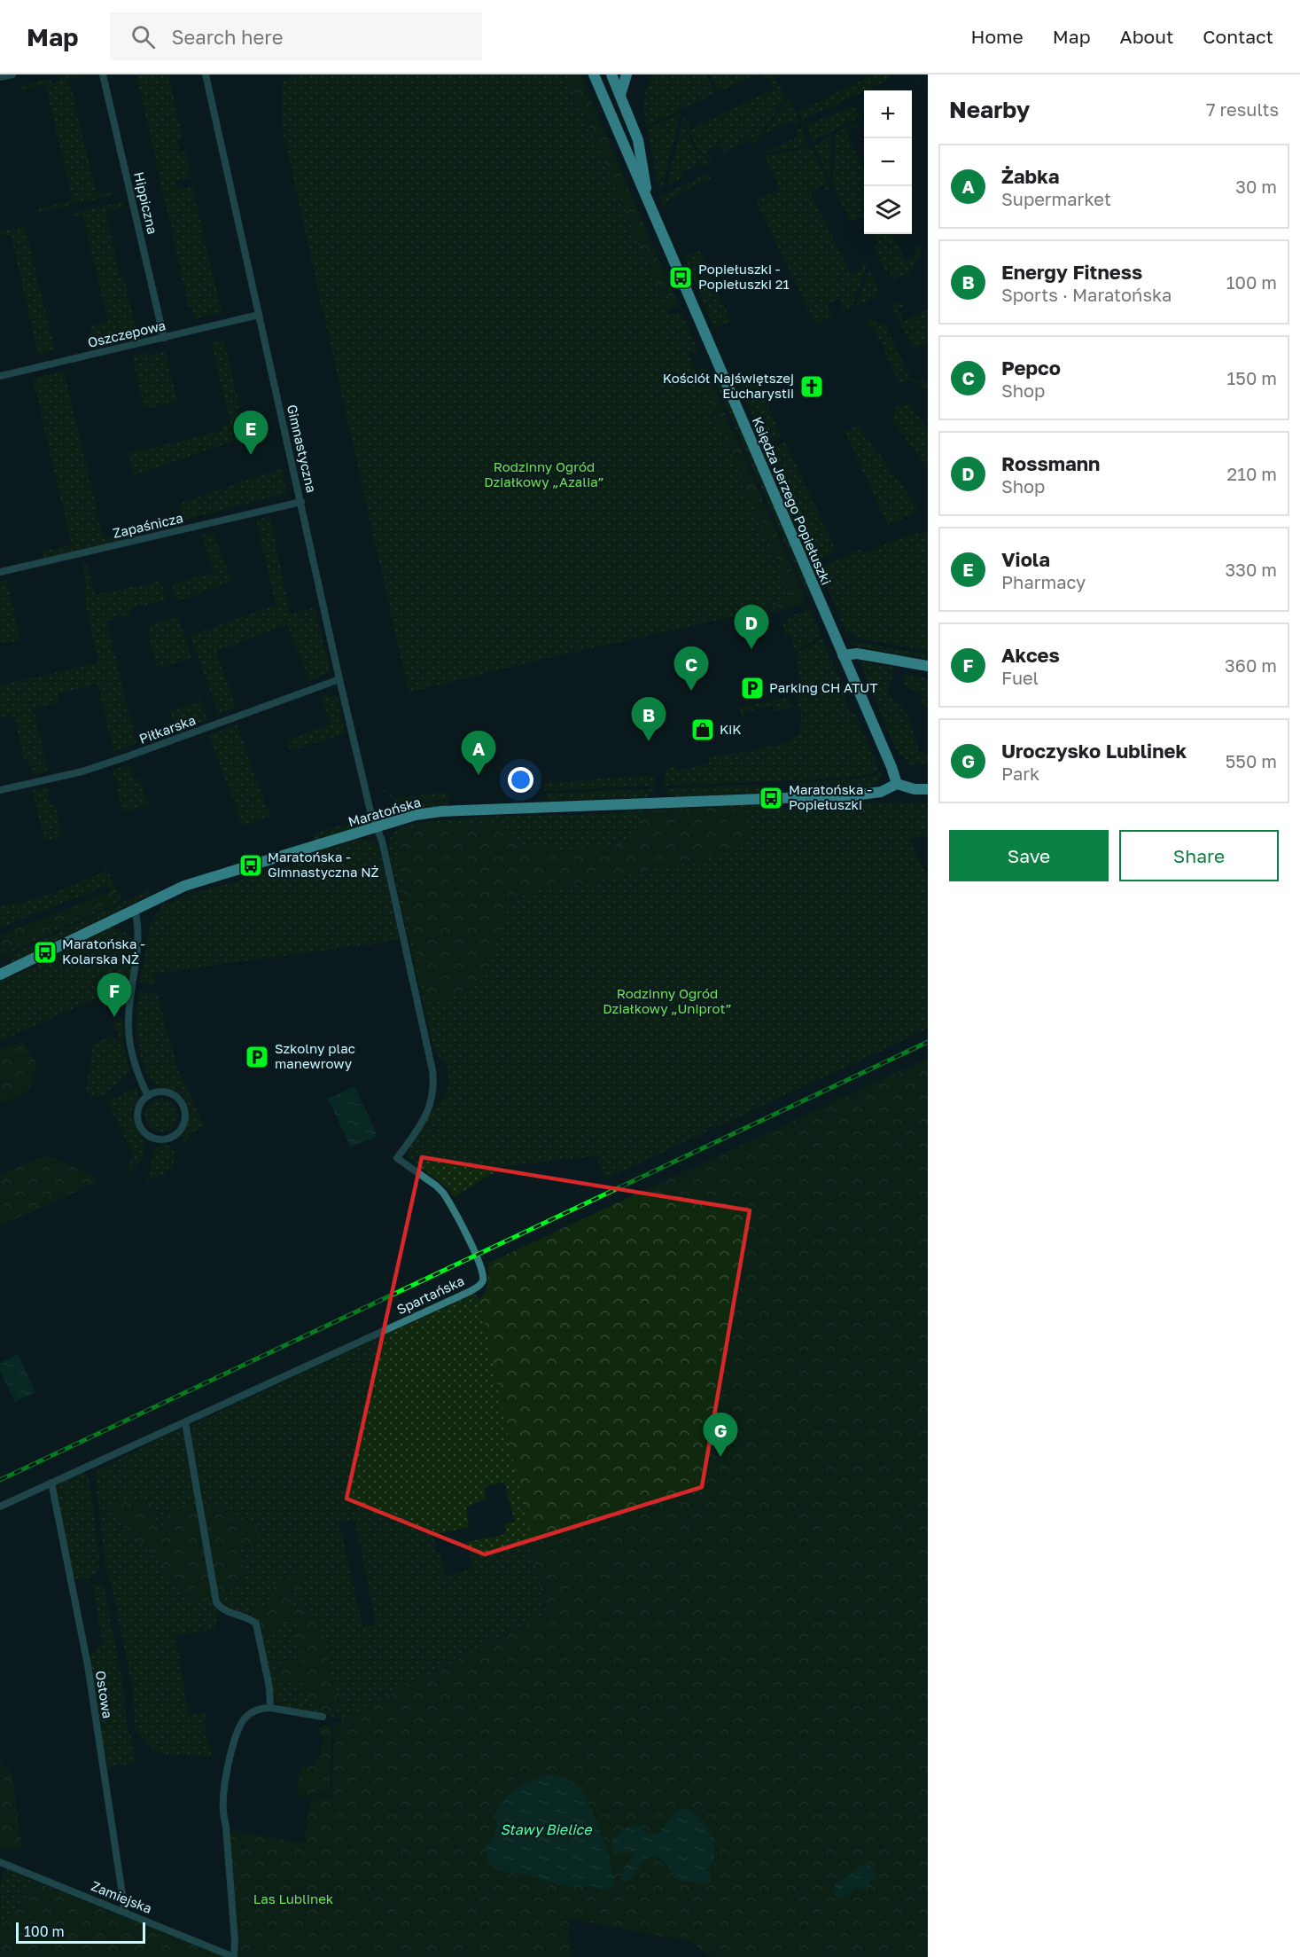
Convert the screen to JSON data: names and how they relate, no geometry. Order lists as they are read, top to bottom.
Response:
{
  "streets": {
    "street": [
      "Hippiczna",
      "Oszczepowa",
      "Gimnastyczna",
      "Księdza Jerzego Popiełuszki",
      "Zapaśnicza",
      "Piłkarska",
      "Maratońska",
      "Spartańska",
      "Ostowa",
      "Zamiejska"
    ]
  },
  "crossings": [
    ["Hippiczna", "Oszczepowa"],
    ["Oszczepowa", "Gimnastyczna"],
    ["Gimnastyczna", "Zapaśnicza"],
    ["Gimnastyczna", "Piłkarska"],
    ["Gimnastyczna", "Maratońska"],
    ["Gimnastyczna", "Spartańska"],
    ["Księdza Jerzego Popiełuszki", "Maratońska"],
    ["Spartańska", "Ostowa"],
    ["Ostowa", "Zamiejska"]
  ],
  "water": ["Stawy Bielice"],
  "parks": ["Rodzinny Ogród Działkowy „Azalia”", "Rodzinny Ogród Działkowy „Uniprot”", "Las Lublinek"],
  "places": {
    "bus stop": [
      "Popiełuszki - Popiełuszki 21",
      "Maratońska - Popiełuszki",
      "Maratońska - Gimnastyczna NŻ",
      "Maratońska - Kolarska NŻ"
    ],
    "church": ["Kościół Najświętszej Eucharystii"],
    "parking": ["Parking CH ATUT", "Szkolny plac manewrowy"],
    "shop": ["KiK"]
  },
  "scale_bar": "100 m",
  "page": {
    "header": "Map",
    "search": "Search here",
    "nav": [
      "Home",
      "Map",
      "About",
      "Contact"
    ],
    "heading": ["Nearby", "7 results"],
    "map_buttons": ["+", "−"],
    "list": [
      {
        "mark": "A",
        "name": "Żabka",
        "note": "Supermarket",
        "value": "30 m"
      },
      {
        "mark": "B",
        "name": "Energy Fitness",
        "note": "Sports · Maratońska",
        "value": "100 m"
      },
      {
        "mark": "C",
        "name": "Pepco",
        "note": "Shop",
        "value": "150 m"
      },
      {
        "mark": "D",
        "name": "Rossmann",
        "note": "Shop",
        "value": "210 m"
      },
      {
        "mark": "E",
        "name": "Viola",
        "note": "Pharmacy",
        "value": "330 m"
      },
      {
        "mark": "F",
        "name": "Akces",
        "note": "Fuel",
        "value": "360 m"
      },
      {
        "mark": "G",
        "name": "Uroczysko Lublinek",
        "note": "Park",
        "value": "550 m"
      }
    ],
    "pins": [
      "E",
      "D",
      "C",
      "B",
      "A",
      "F",
      "G"
    ],
    "buttons": ["Save", "Share"],
    "scale": "100 m"
  }
}
